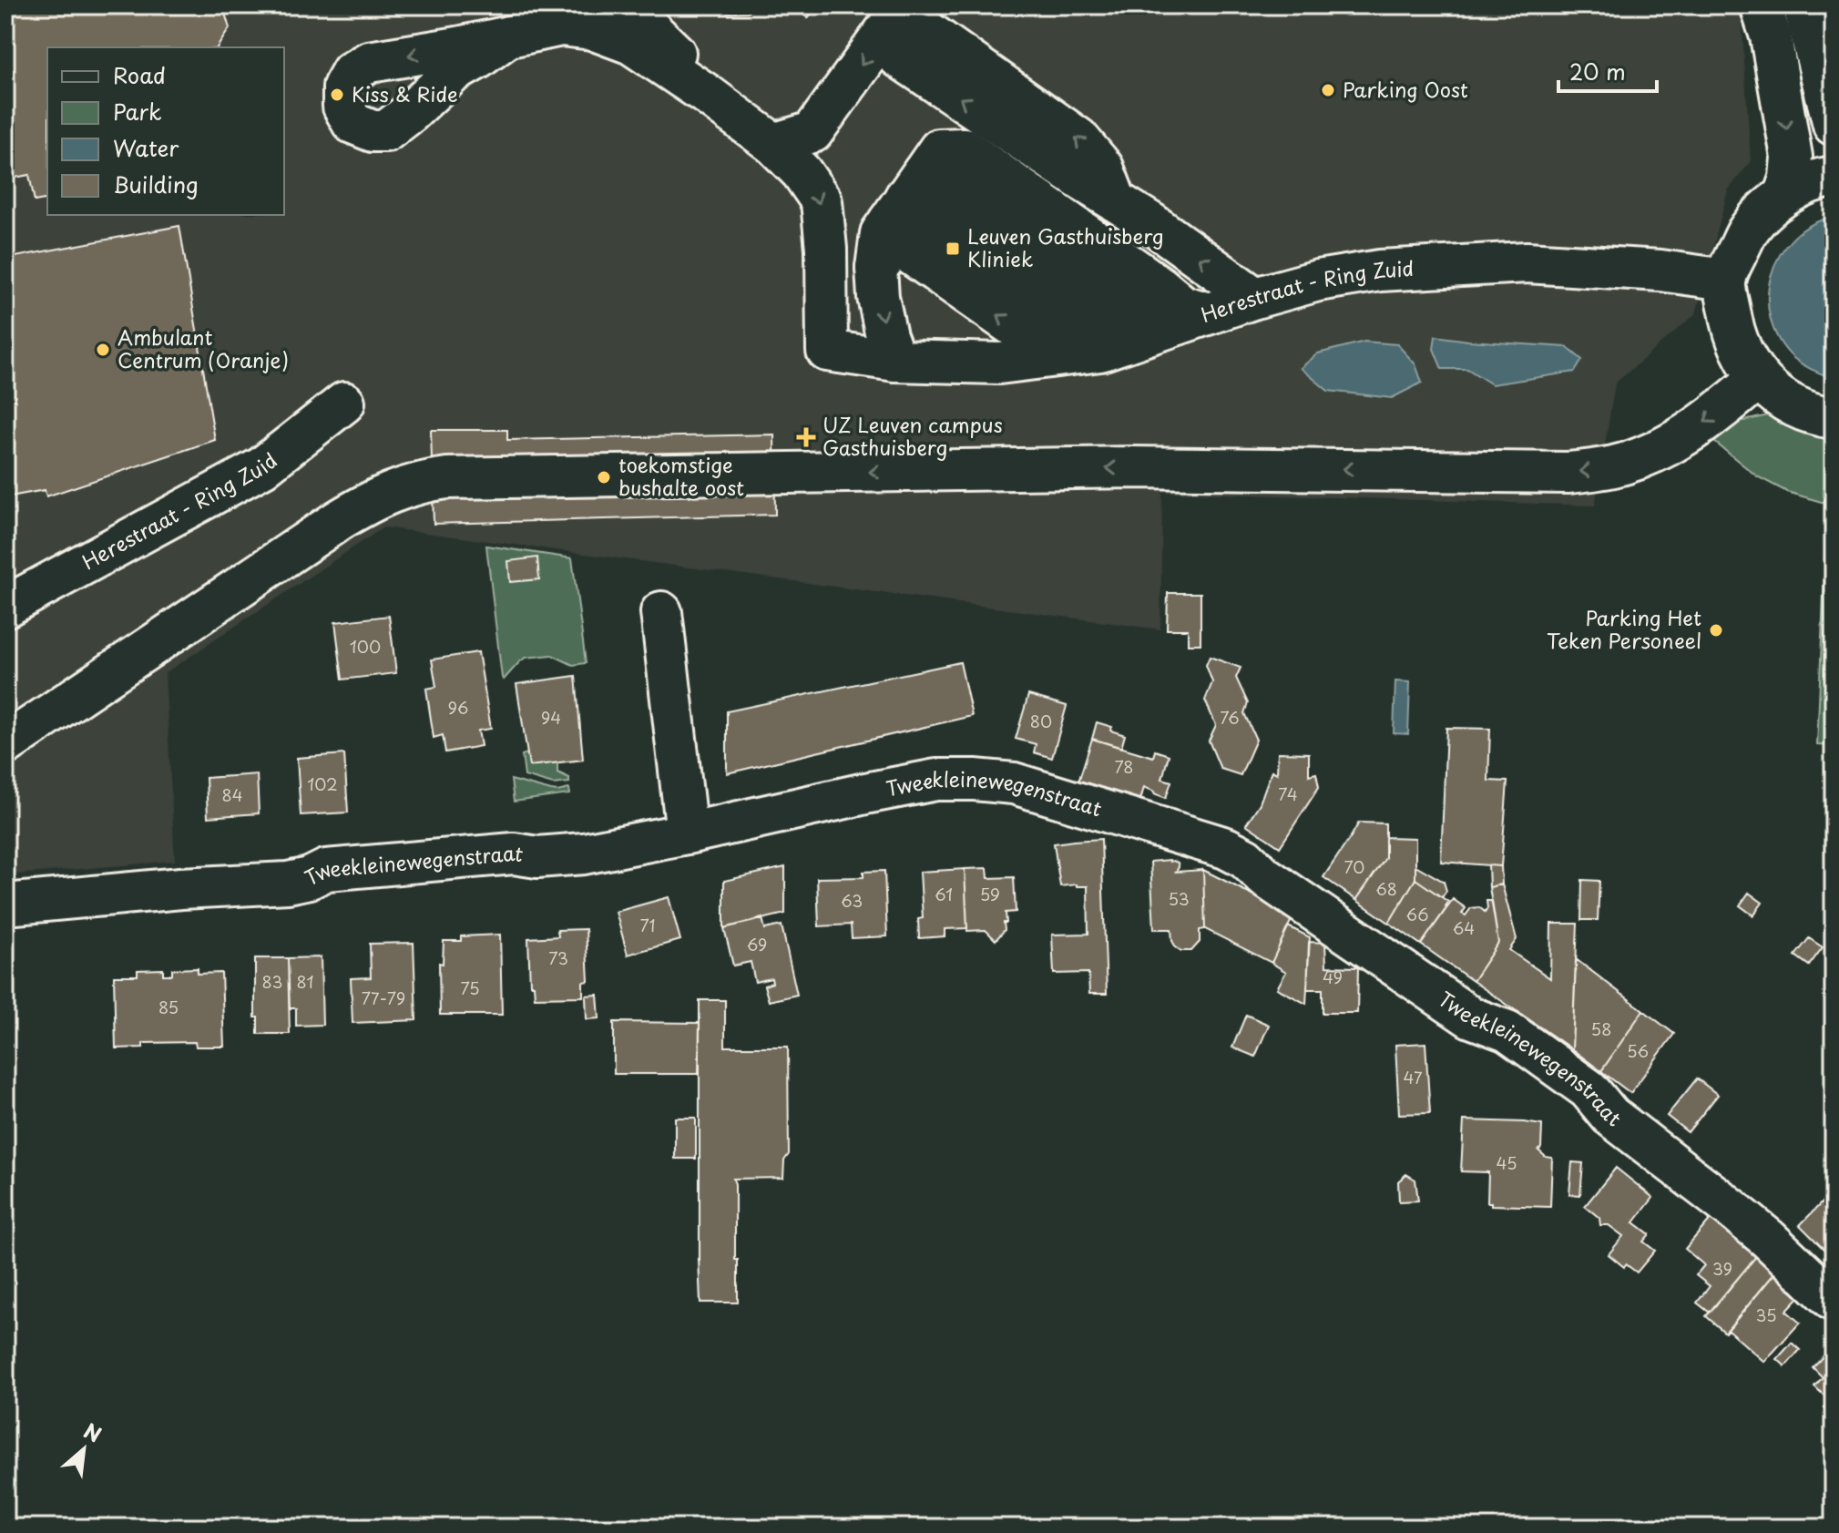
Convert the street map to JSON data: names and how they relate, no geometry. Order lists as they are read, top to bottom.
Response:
{
  "streets": {
    "street": ["Herestraat - Ring Zuid", "Tweekleinewegenstraat"]
  },
  "places": {
    "other": [
      "Parking Oost",
      "Kiss & Ride",
      "Ambulant Centrum (Oranje)",
      "toekomstige bushalte oost",
      "Parking Het Teken Personeel"
    ],
    "transit": ["Leuven Gasthuisberg Kliniek"],
    "health": ["UZ Leuven campus Gasthuisberg"]
  },
  "house_numbers": [
    "100",
    "96",
    "94",
    "76",
    "80",
    "78",
    "102",
    "74",
    "84",
    "70",
    "68",
    "61",
    "59",
    "53",
    "63",
    "66",
    "71",
    "64",
    "69",
    "73",
    "49",
    "83",
    "81",
    "75",
    "77-79",
    "85",
    "58",
    "56",
    "47",
    "45",
    "39",
    "35"
  ],
  "legend": [
    "Road",
    "Park",
    "Water",
    "Building"
  ],
  "scale_bar": "20 m",
  "north": "top right"
}
